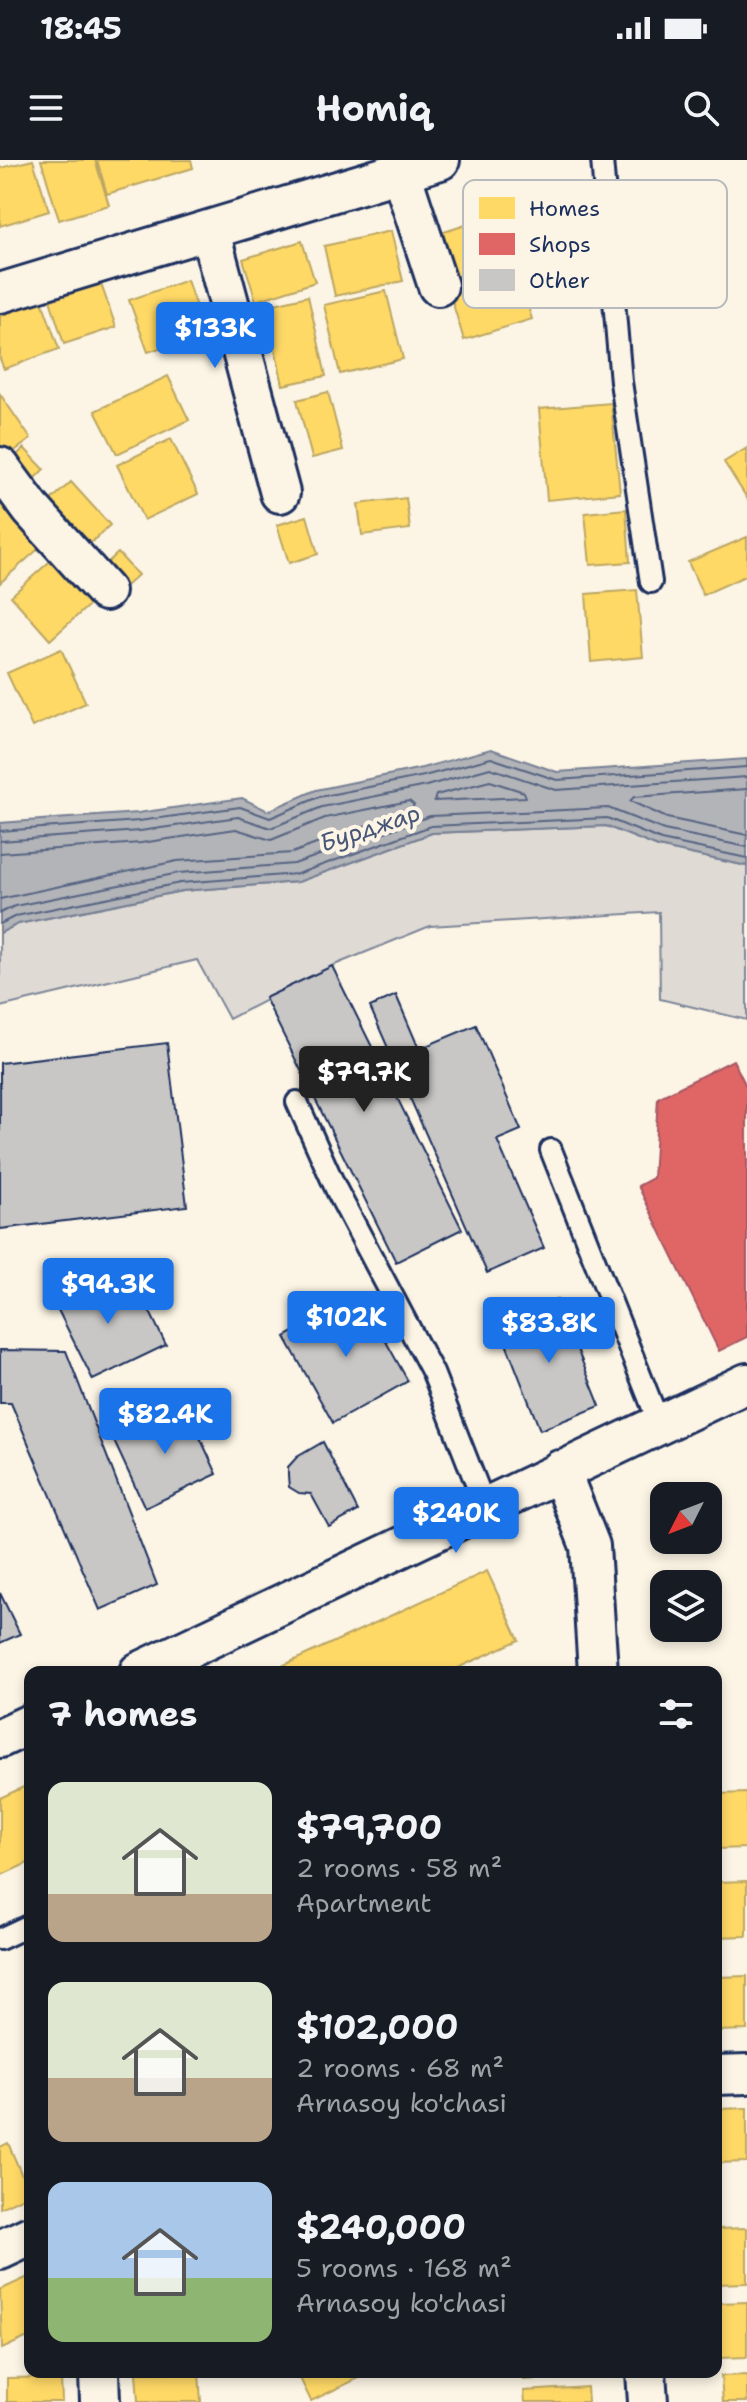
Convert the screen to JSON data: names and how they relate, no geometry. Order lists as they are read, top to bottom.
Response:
{
  "water": ["Бурджар"],
  "legend": ["Homes", "Shops", "Other"],
  "north": "bottom left",
  "page": {
    "status": "18:45",
    "header": "Homiq",
    "price": [
      "$133K",
      "$79.7K",
      "$94.3K",
      "$102K",
      "$83.8K",
      "$82.4K",
      "$240K"
    ],
    "heading": "7 homes",
    "list": [
      {
        "name": "$79,700",
        "note": "2 rooms · 58 m² · Apartment"
      },
      {
        "name": "$102,000",
        "note": "2 rooms · 68 m² · Arnasoy ko'chasi"
      },
      {
        "name": "$240,000",
        "note": "5 rooms · 168 m² · Arnasoy ko'chasi"
      }
    ]
  }
}
